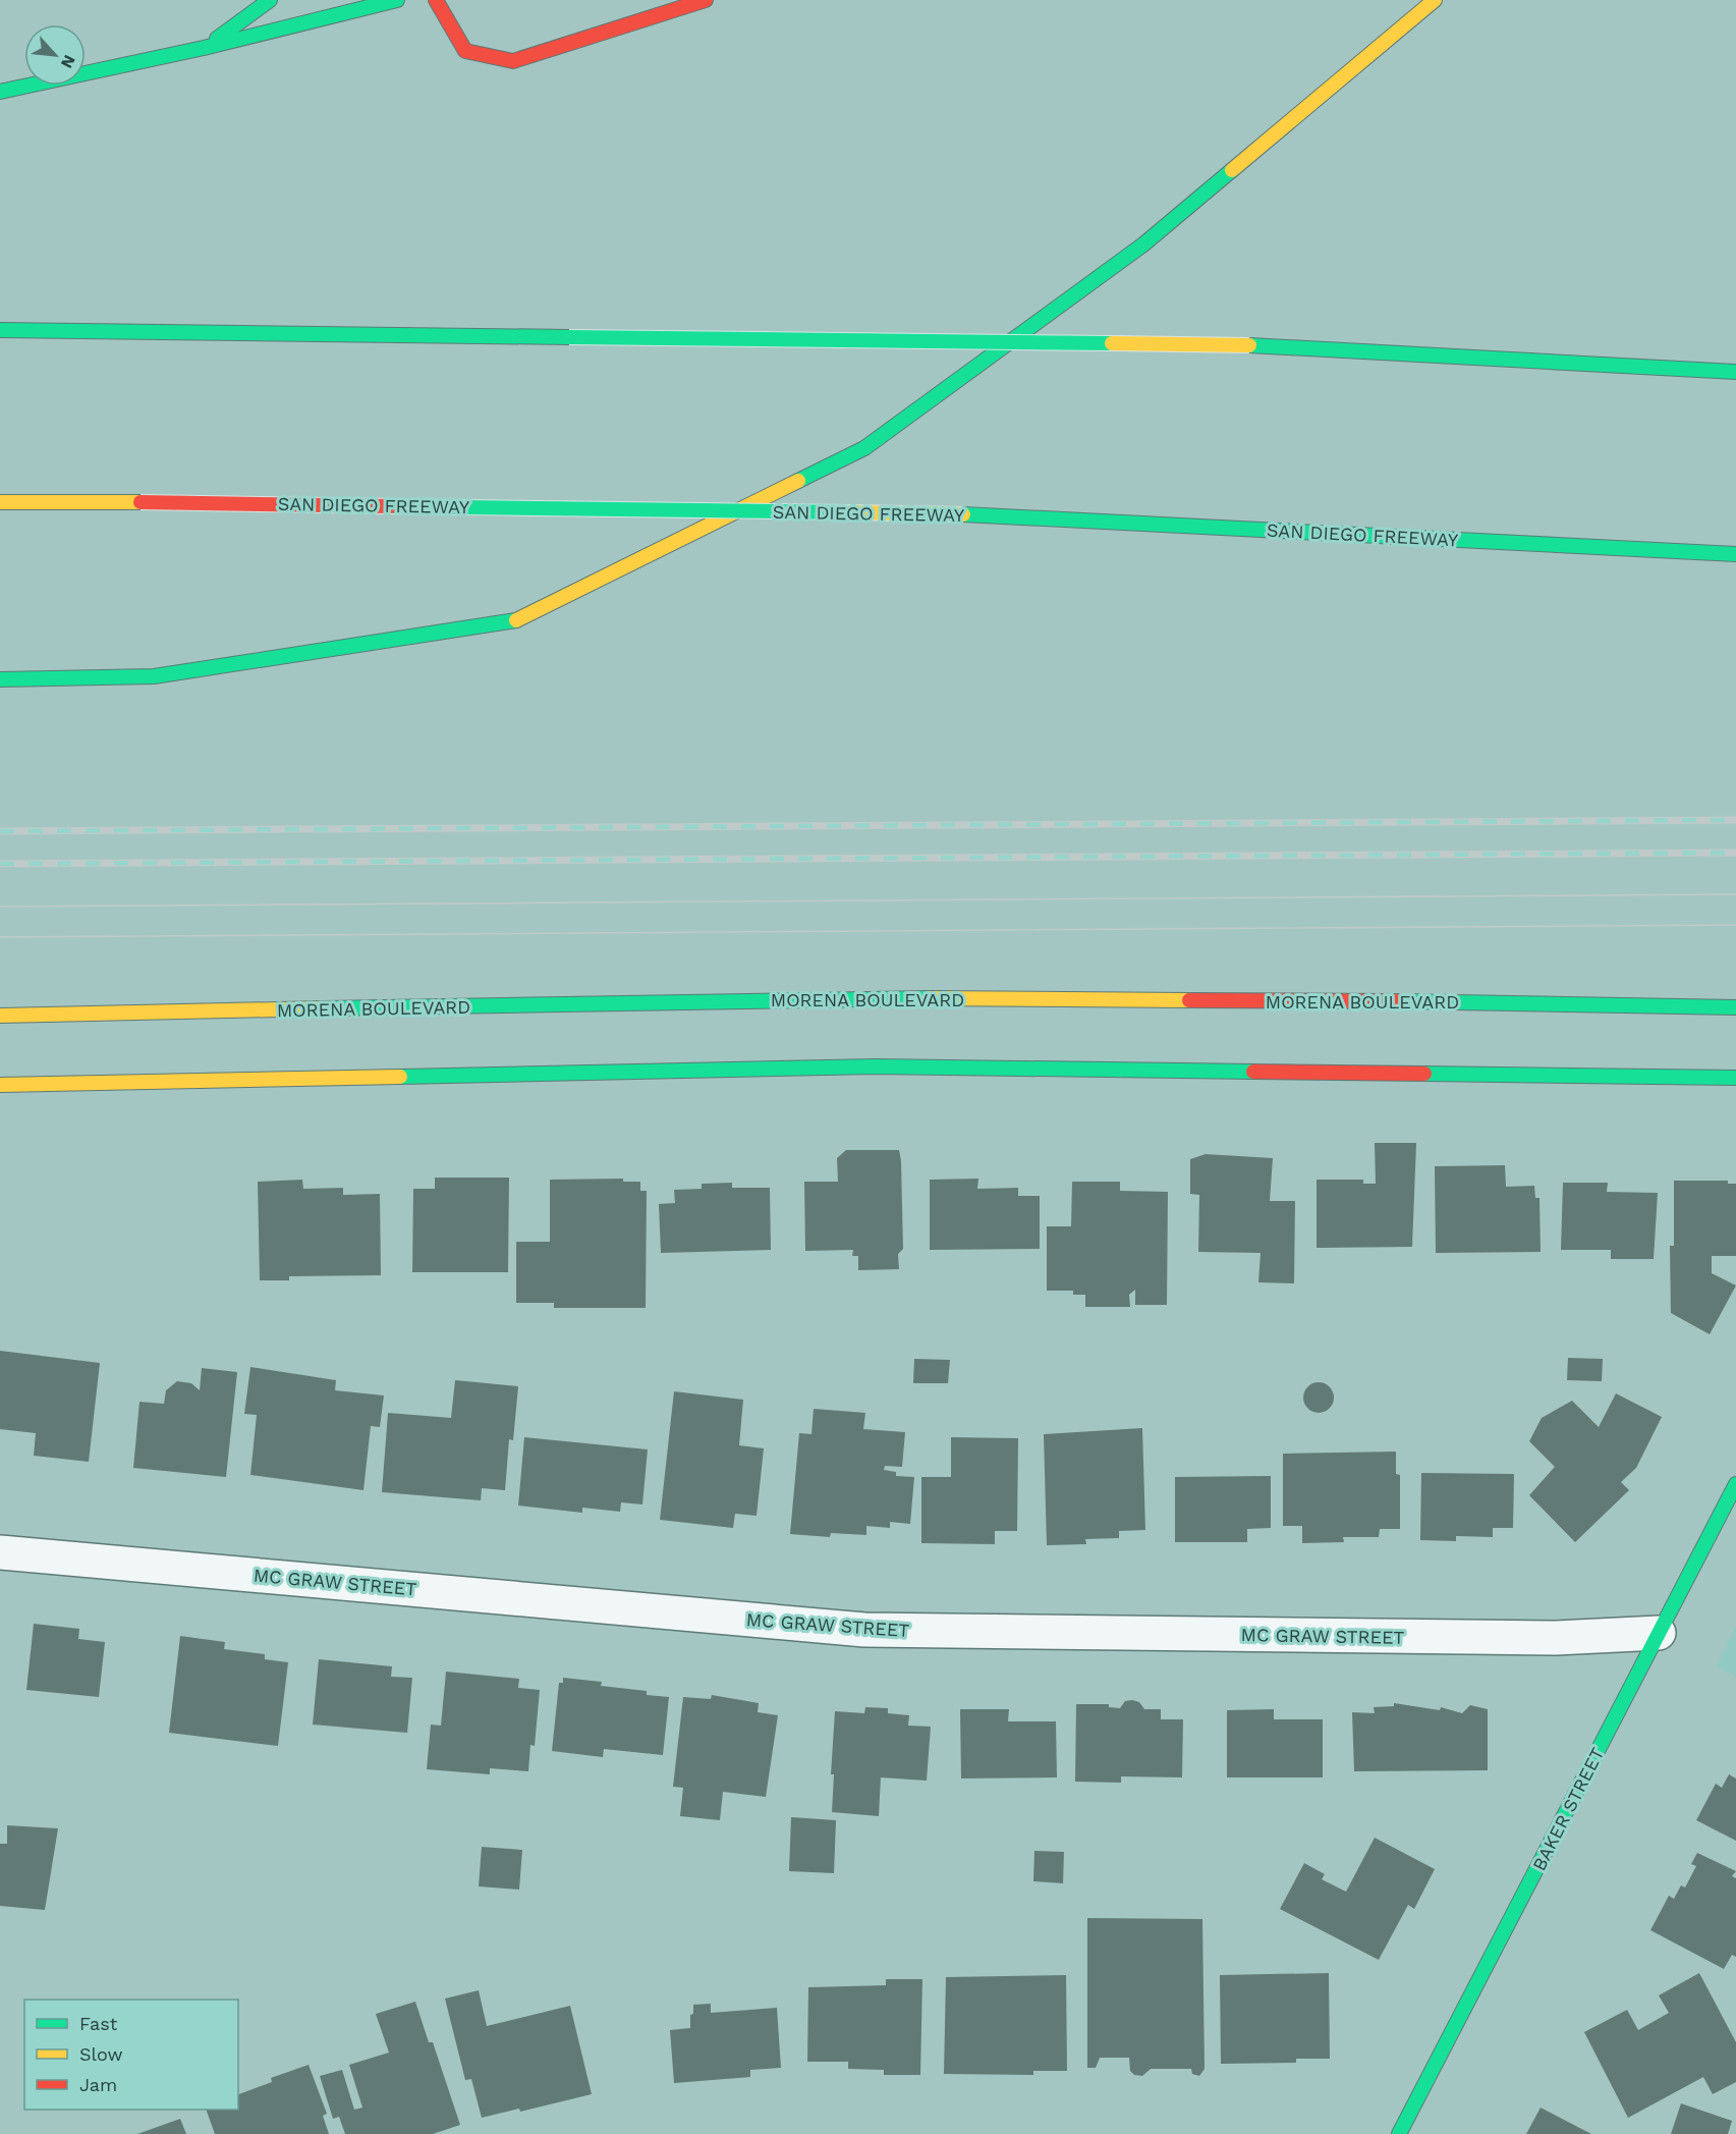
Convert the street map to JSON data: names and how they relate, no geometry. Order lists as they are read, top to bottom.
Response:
{
  "streets": {
    "main road": ["SAN DIEGO FREEWAY", "MORENA BOULEVARD", "BAKER STREET"],
    "street": ["MC GRAW STREET"]
  },
  "crossings": [
    ["MC GRAW STREET", "BAKER STREET"]
  ],
  "legend": ["Fast", "Slow", "Jam"],
  "north": "bottom right"
}
